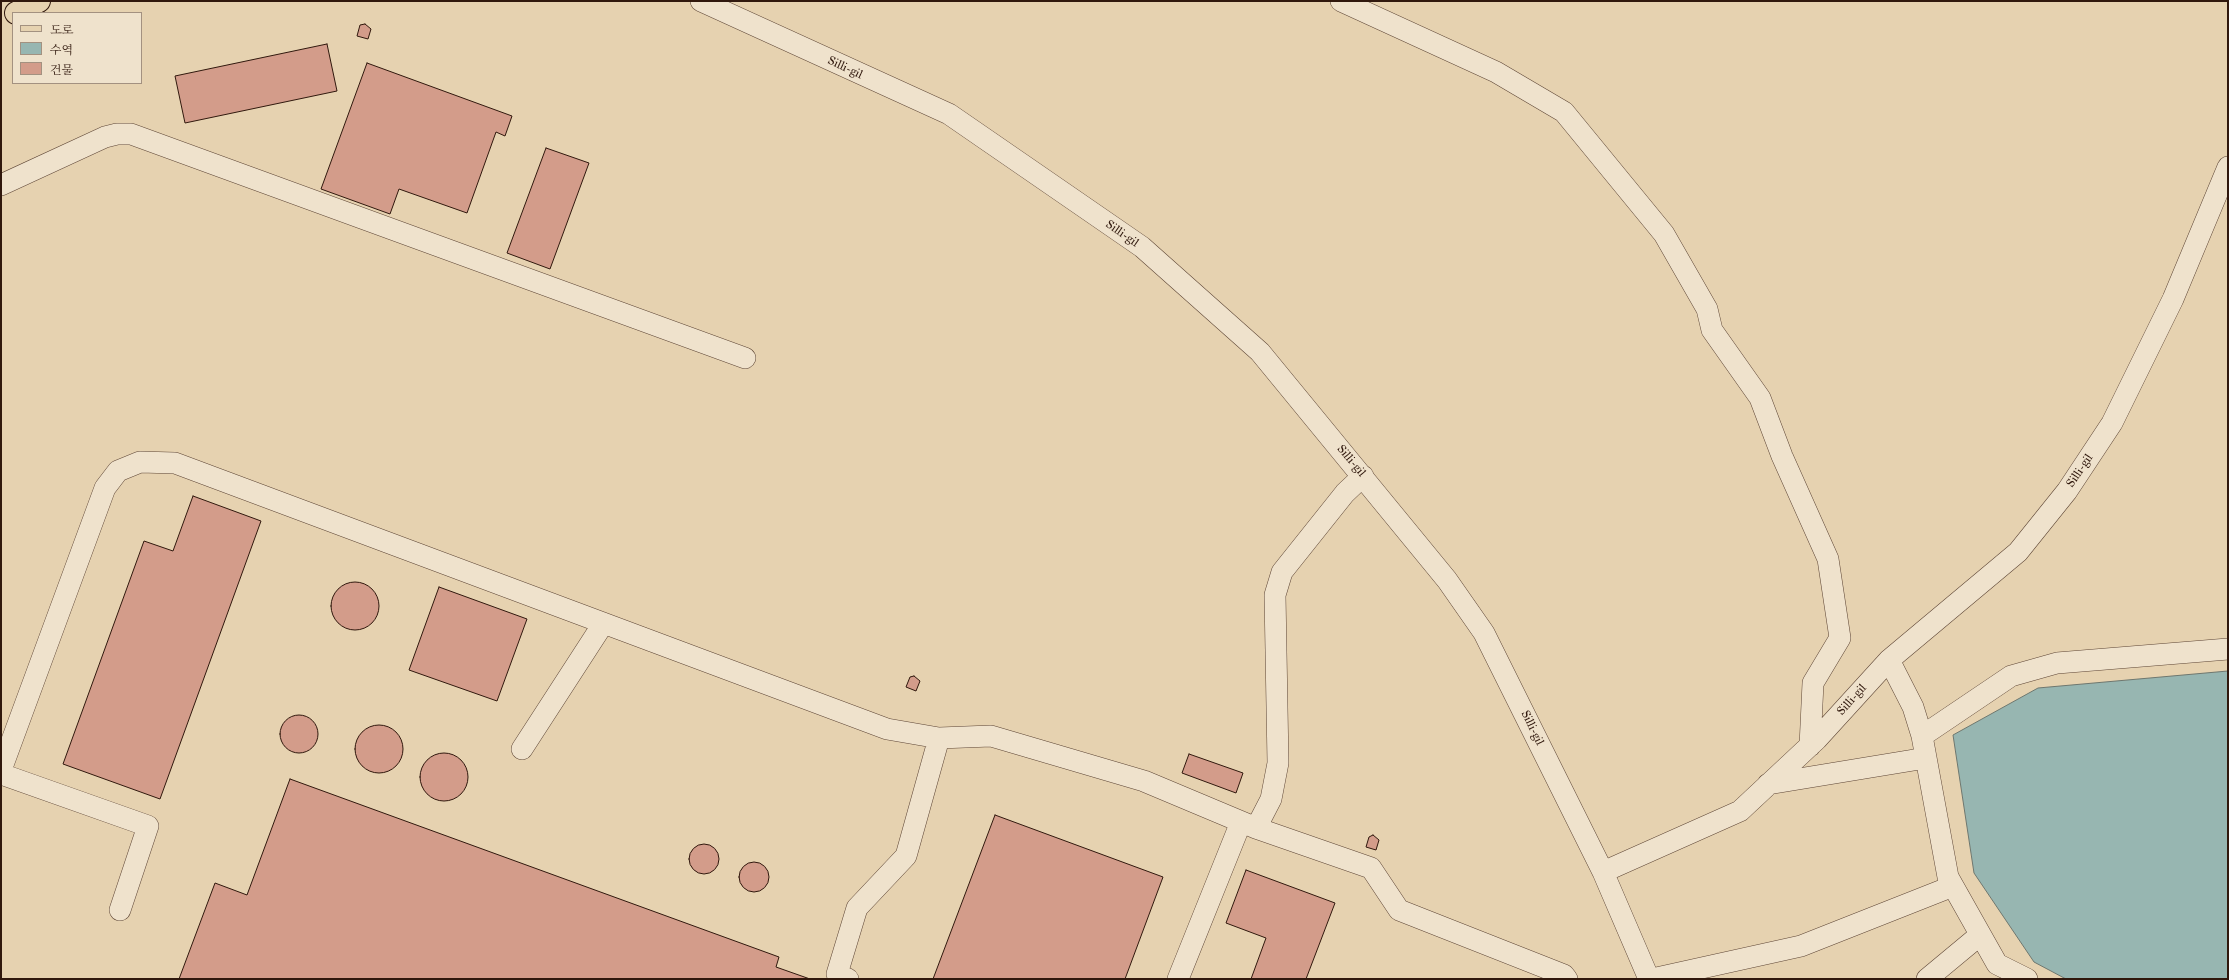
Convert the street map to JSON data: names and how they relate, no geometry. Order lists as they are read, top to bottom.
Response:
{
  "streets": {
    "street": ["Silli-gil"]
  },
  "legend": ["도로", "수역", "건물"]
}
